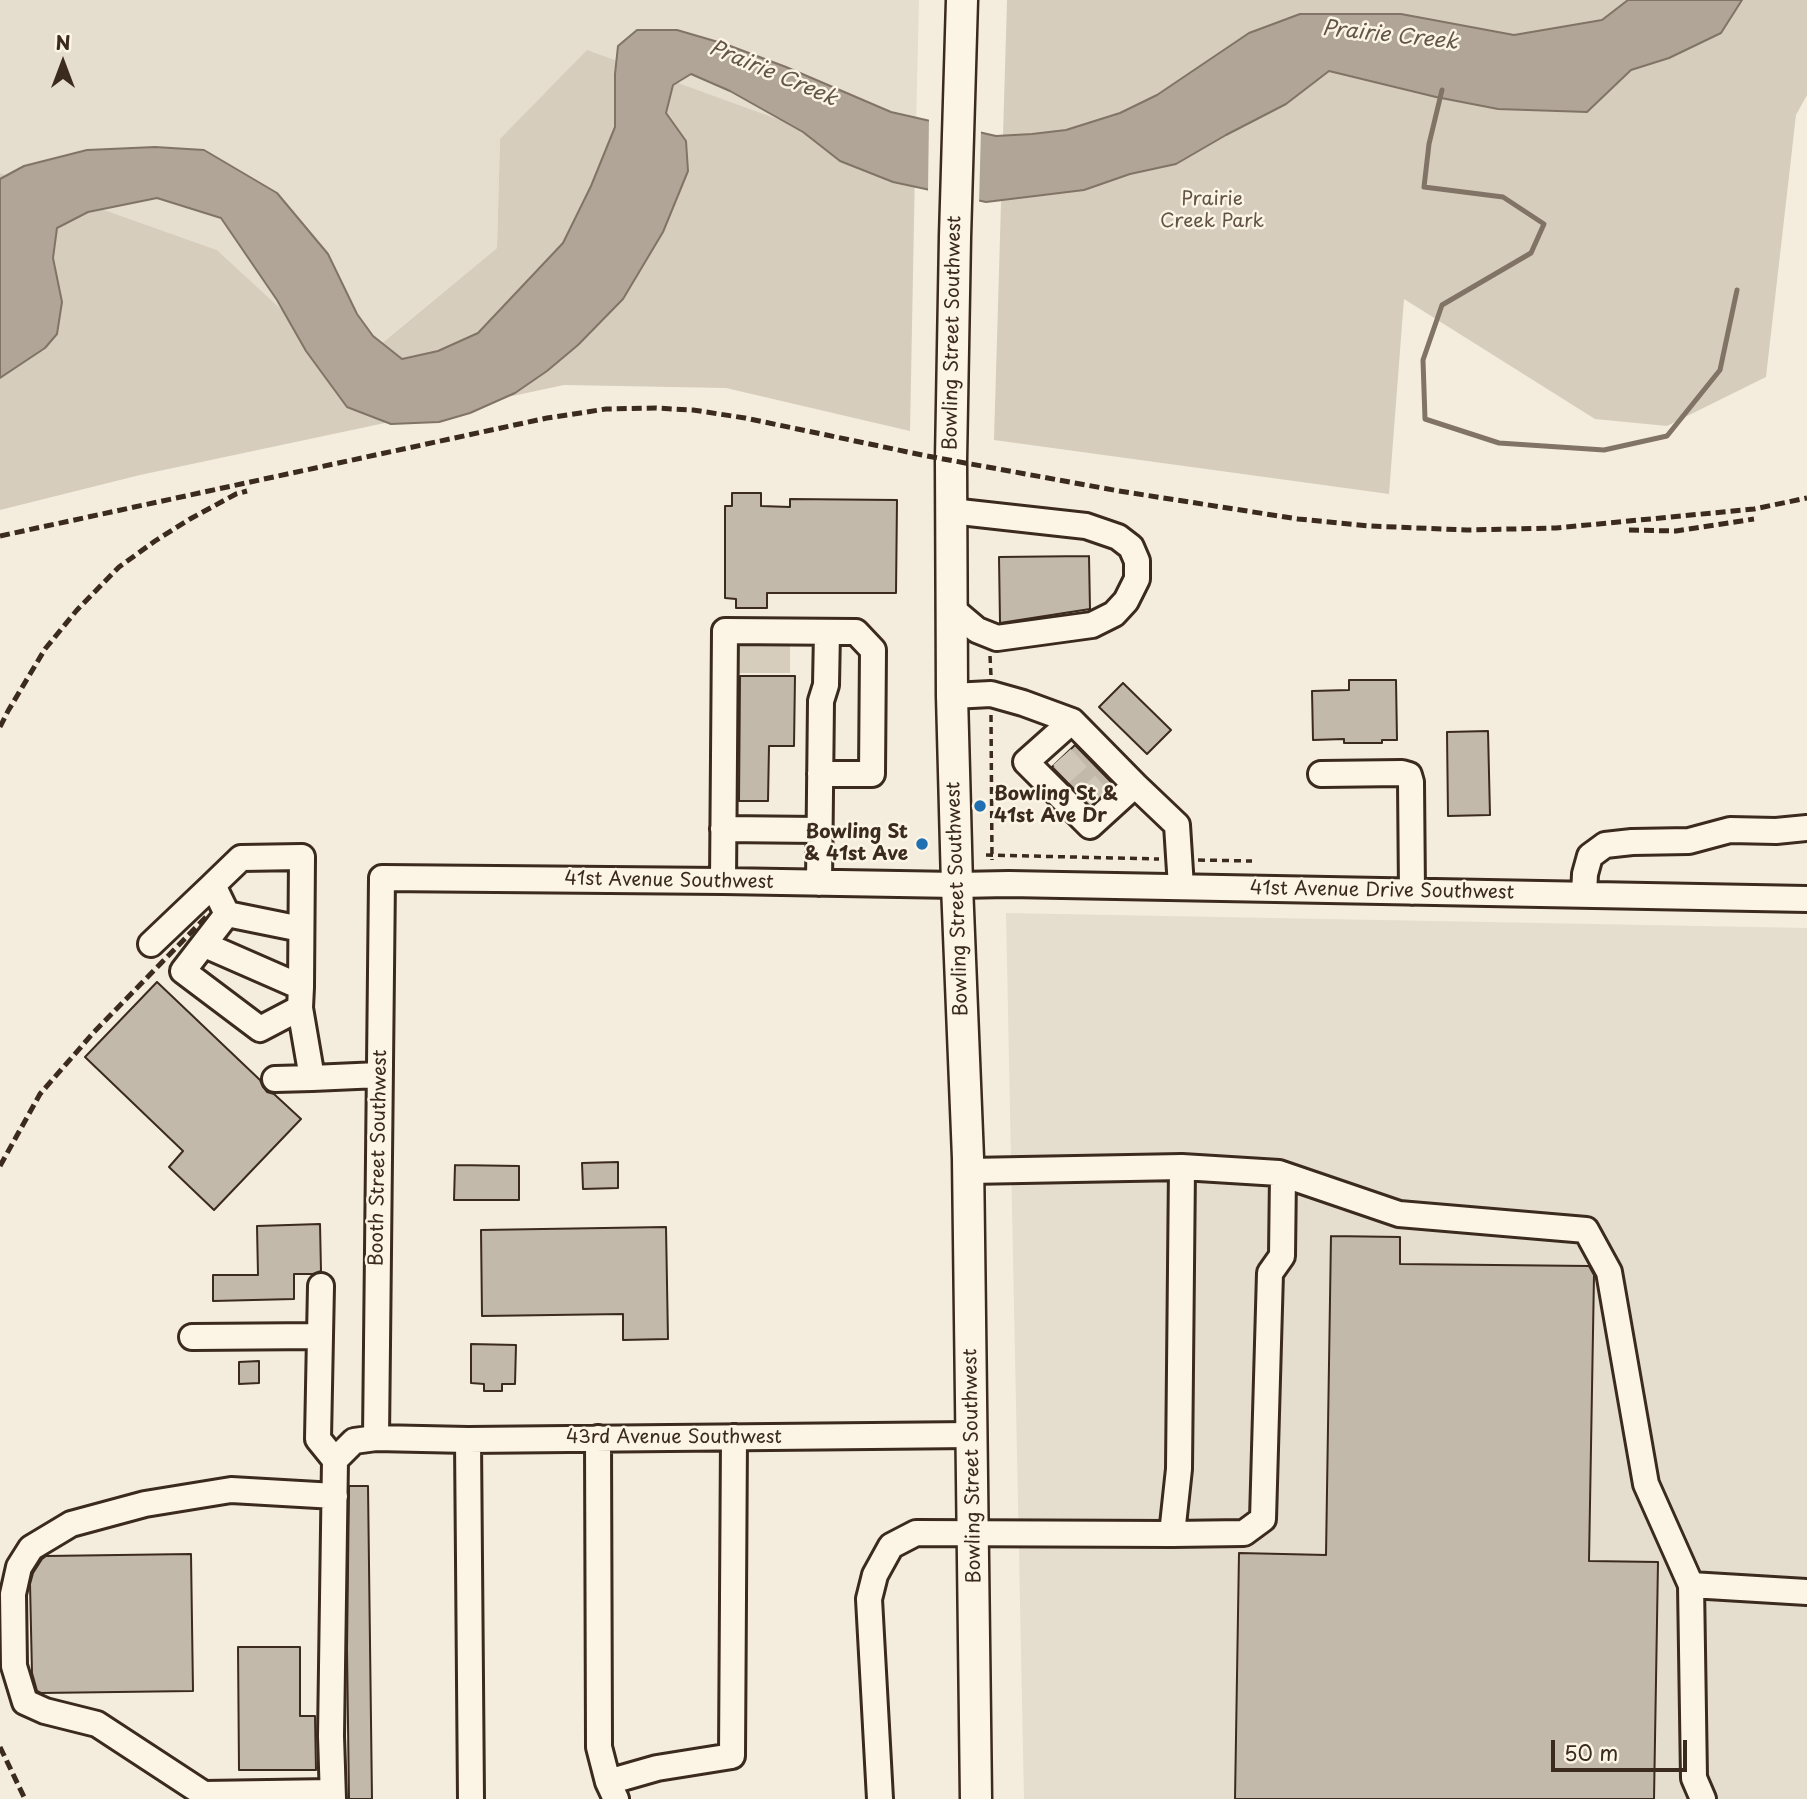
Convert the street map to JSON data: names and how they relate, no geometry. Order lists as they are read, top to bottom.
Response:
{
  "streets": {
    "main road": ["Bowling Street Southwest"],
    "street": [
      "41st Avenue Southwest",
      "41st Avenue Drive Southwest",
      "Booth Street Southwest",
      "43rd Avenue Southwest"
    ]
  },
  "crossings": [
    ["Bowling Street Southwest", "41st Avenue Southwest"],
    ["Bowling Street Southwest", "41st Avenue Drive Southwest"],
    ["Bowling Street Southwest", "43rd Avenue Southwest"],
    ["41st Avenue Southwest", "41st Avenue Drive Southwest"],
    ["41st Avenue Southwest", "Booth Street Southwest"],
    ["Booth Street Southwest", "43rd Avenue Southwest"]
  ],
  "water": ["Prairie Creek"],
  "parks": ["Prairie Creek Park"],
  "places": ["Bowling St & 41st Ave Dr", "Bowling St & 41st Ave"],
  "scale_bar": "50 m",
  "north": "top"
}
